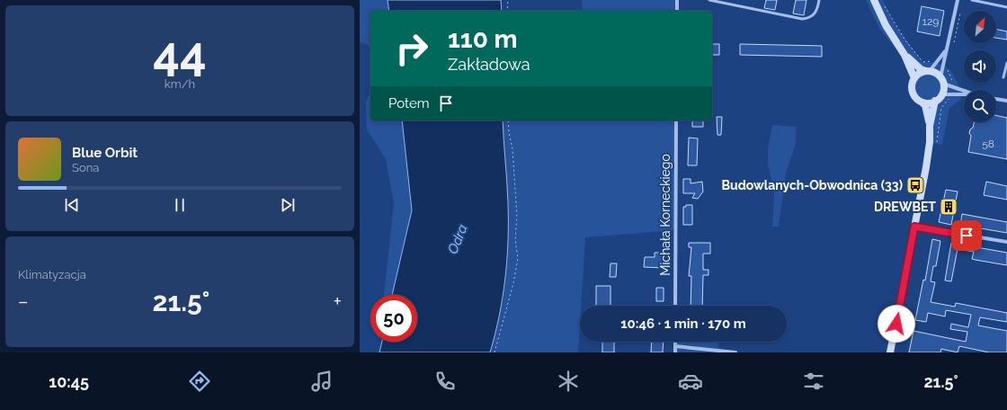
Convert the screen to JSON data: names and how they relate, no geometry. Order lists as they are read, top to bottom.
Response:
{
  "streets": {
    "street": ["Michała Korneckiego"]
  },
  "water": ["Odra"],
  "places": {
    "bus stop": ["Budowlanych-Obwodnica (33)"],
    "building": ["DREWBET"]
  },
  "house_numbers": ["129", "58"],
  "north": "top right",
  "page": {
    "tile": [
      ["44", "km/h"],
      "Klimatyzacja"
    ],
    "turn": ["110 m", "Zakładowa"],
    "then": "Potem",
    "song": ["Blue Orbit", "Sona"],
    "heat": ["−", "21.5°", "+"],
    "limit": "50",
    "trip": "10:46 · 1 min · 170 m",
    "tabs": ["10:45", "21.5°"]
  }
}
